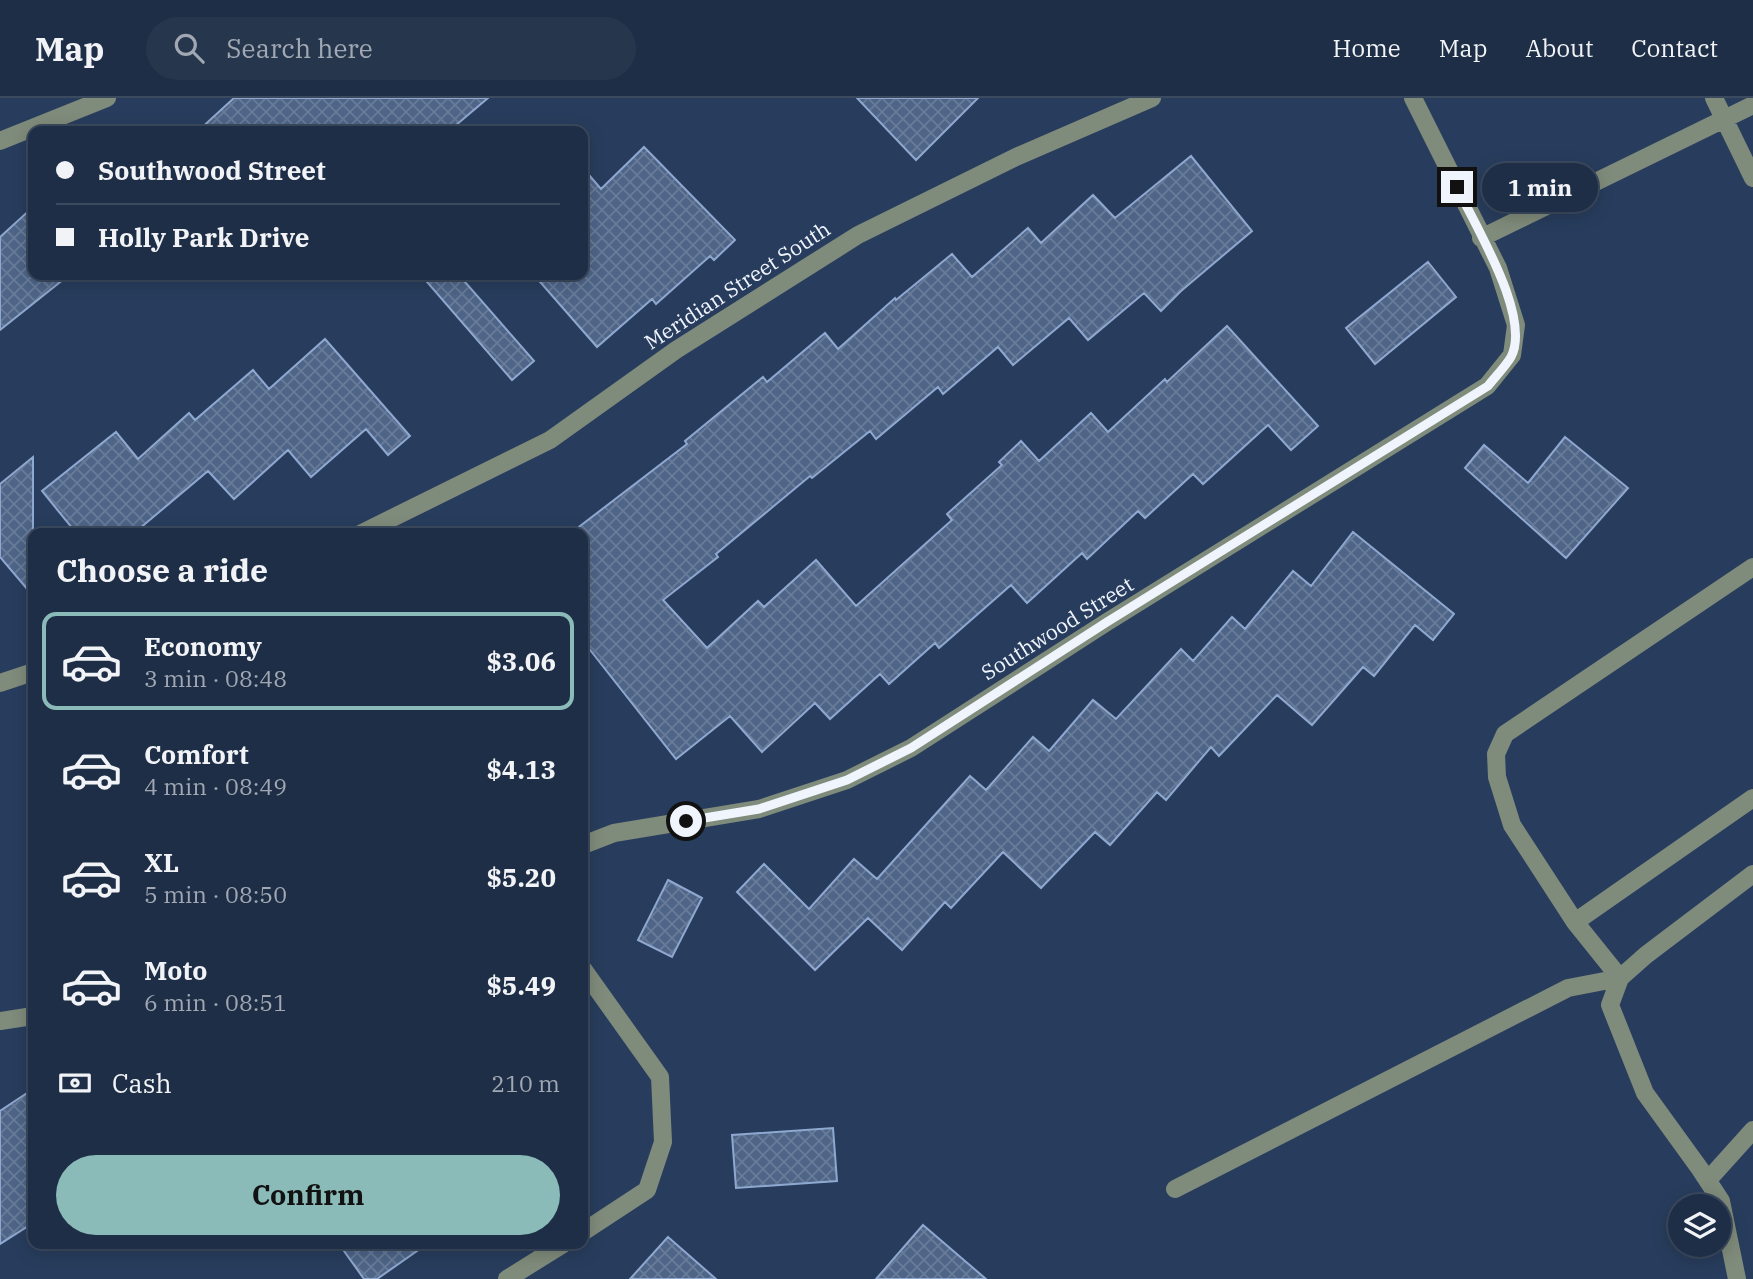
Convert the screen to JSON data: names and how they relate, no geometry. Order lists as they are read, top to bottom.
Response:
{
  "streets": {
    "street": ["Meridian Street South", "Southwood Street"]
  },
  "page": {
    "header": "Map",
    "search": "Search here",
    "nav": [
      "Home",
      "Map",
      "About",
      "Contact"
    ],
    "banner": ["Southwood Street", "Holly Park Drive"],
    "bubble": "1 min",
    "heading": "Choose a ride",
    "list": [
      {
        "name": "Economy",
        "note": "3 min · 08:48",
        "value": "$3.06"
      },
      {
        "name": "Comfort",
        "note": "4 min · 08:49",
        "value": "$4.13"
      },
      {
        "name": "XL",
        "note": "5 min · 08:50",
        "value": "$5.20"
      },
      {
        "name": "Moto",
        "note": "6 min · 08:51",
        "value": "$5.49"
      }
    ],
    "pay": ["Cash", "210 m"],
    "buttons": "Confirm"
  }
}
